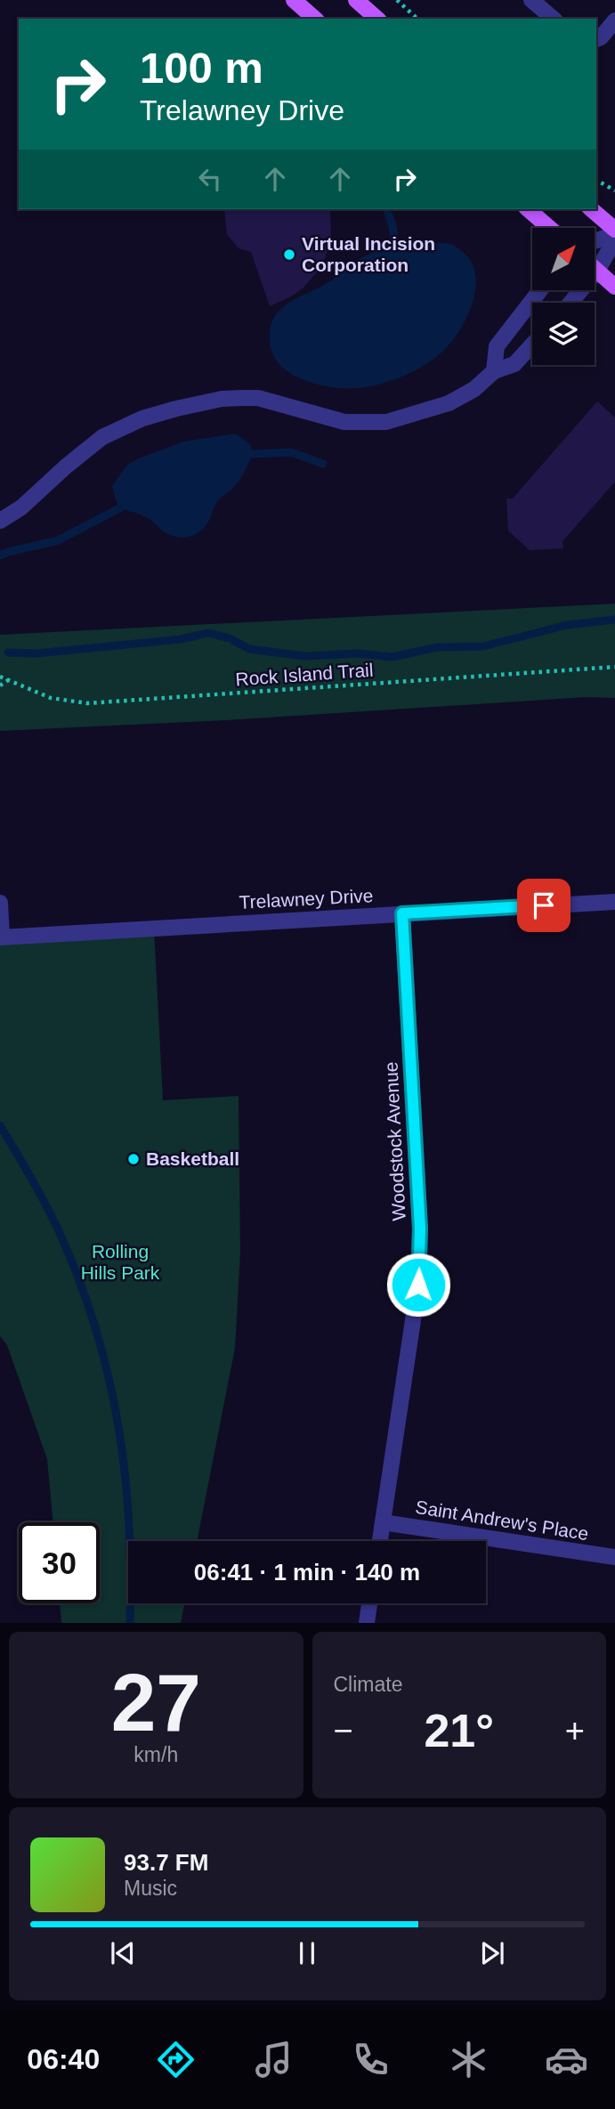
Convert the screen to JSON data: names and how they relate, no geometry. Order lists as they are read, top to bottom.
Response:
{
  "streets": {
    "street": ["Trelawney Drive", "Woodstock Avenue", "Saint Andrew's Place"],
    "path": ["Rock Island Trail"]
  },
  "crossings": [
    ["Trelawney Drive", "Woodstock Avenue"],
    ["Woodstock Avenue", "Saint Andrew's Place"]
  ],
  "parks": ["Rolling Hills Park"],
  "places": ["Virtual Incision Corporation", "Basketball"],
  "north": "top right",
  "page": {
    "turn": ["100 m", "Trelawney Drive"],
    "limit": "30",
    "trip": "06:41 · 1 min · 140 m",
    "tile": [
      ["27", "km/h"],
      "Climate"
    ],
    "heat": ["−", "21°", "+"],
    "song": ["93.7 FM", "Music"],
    "tabs": "06:40"
  }
}
